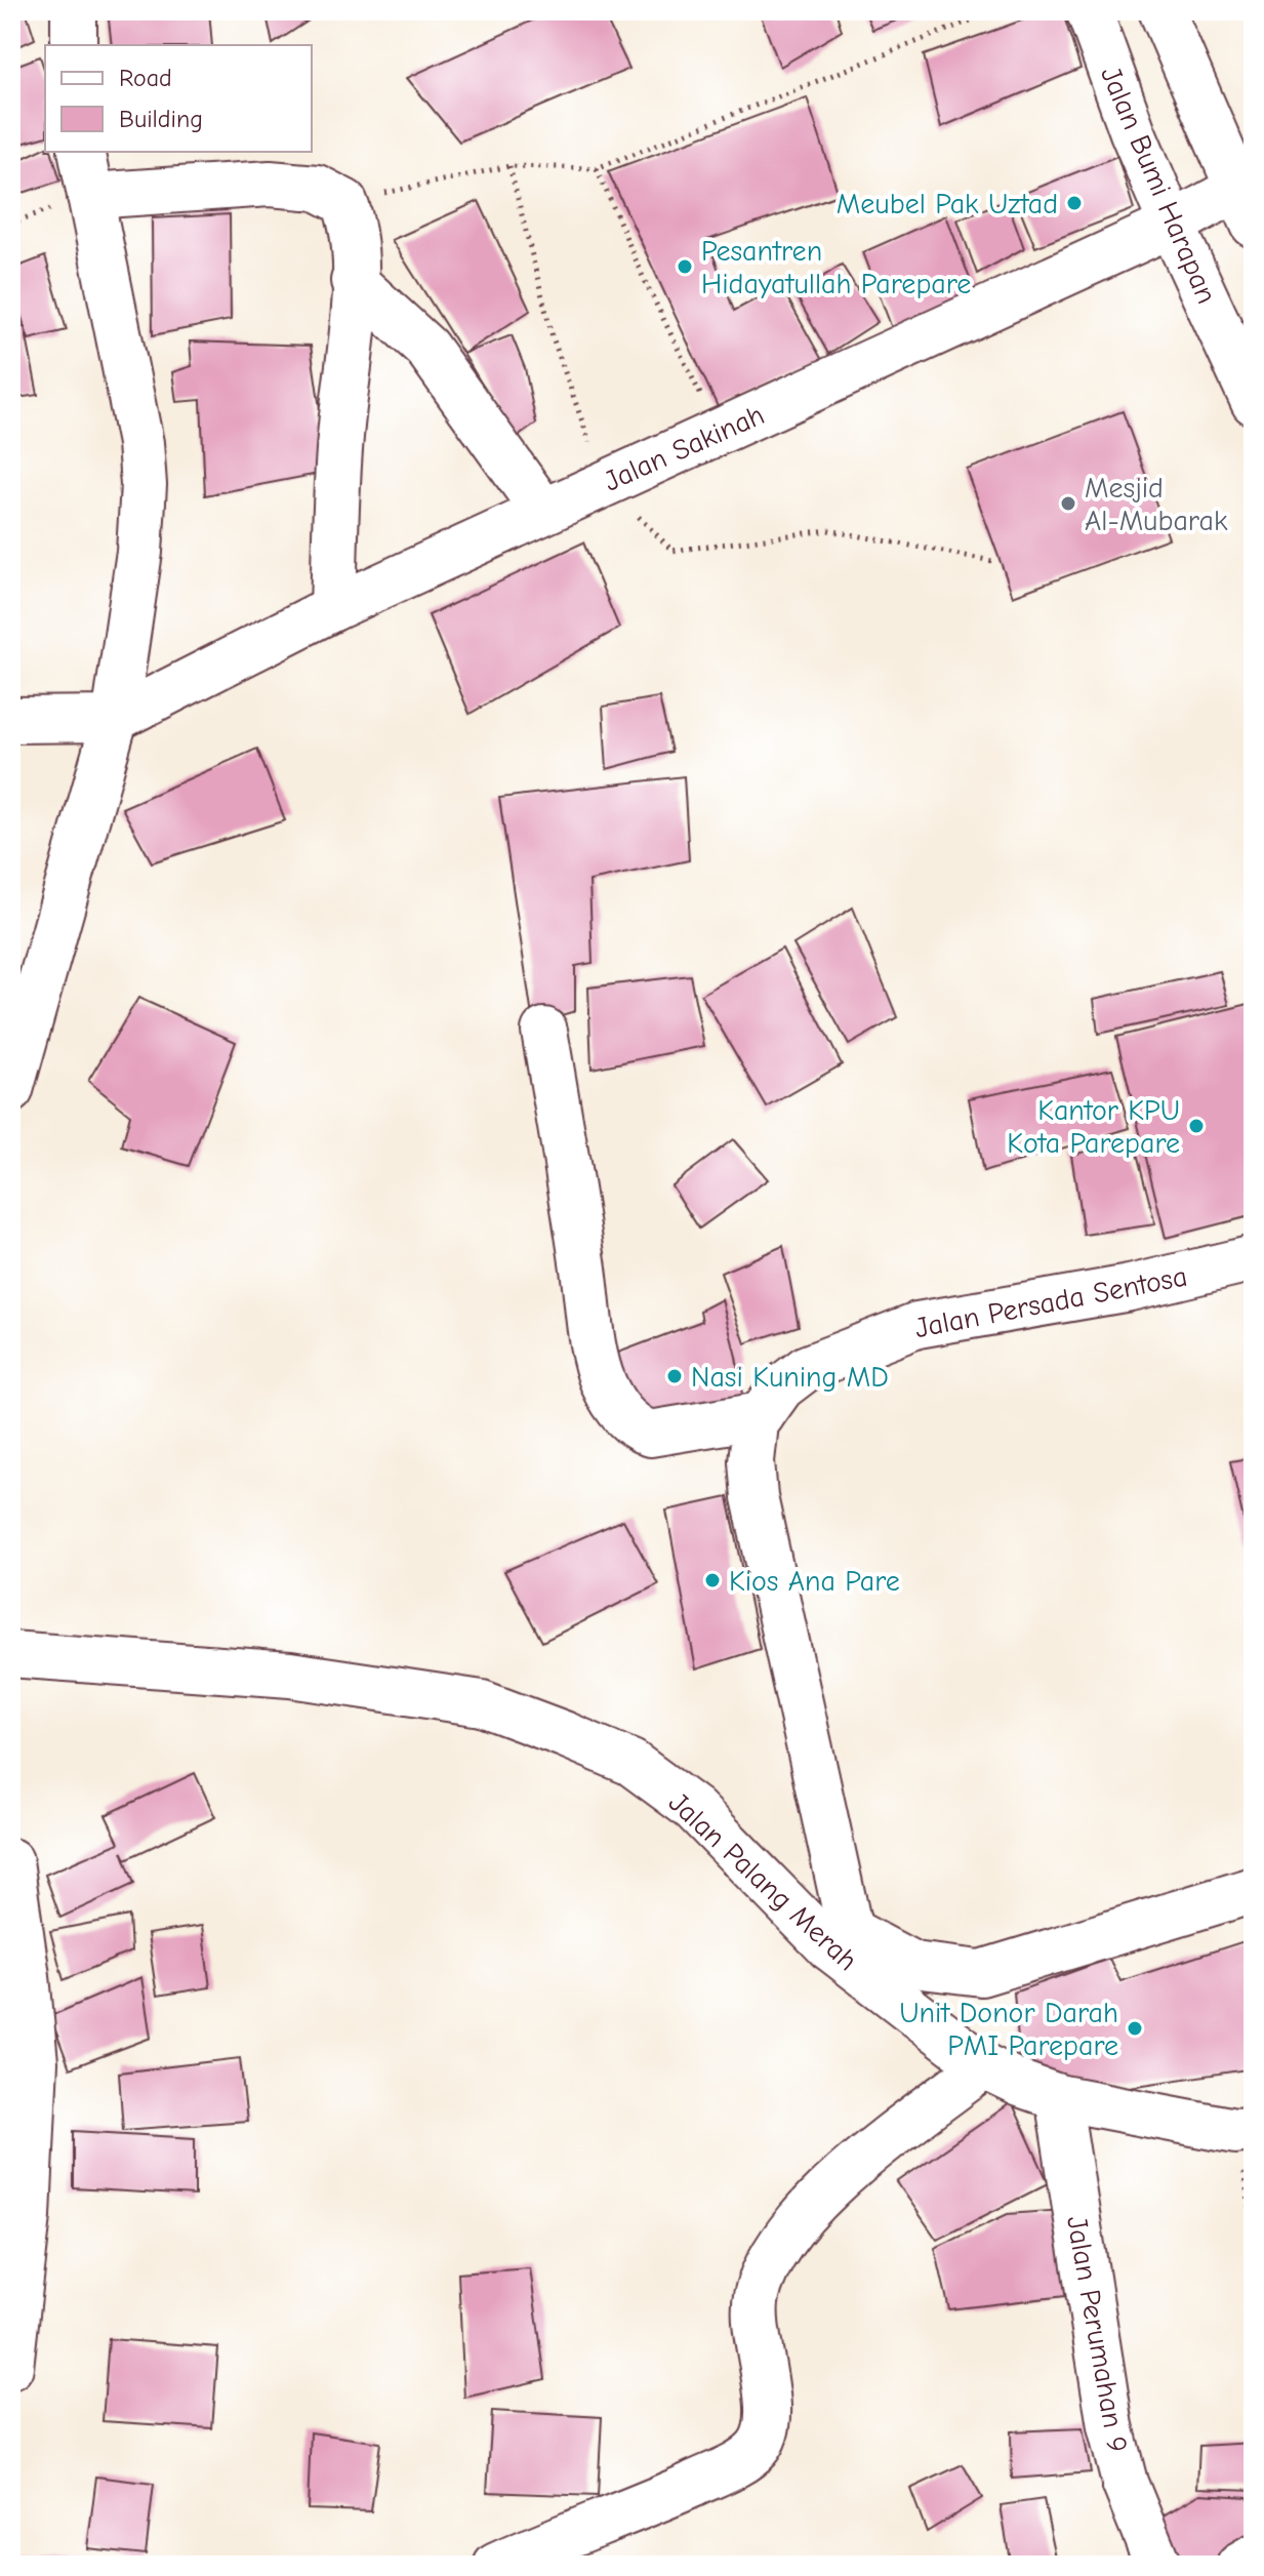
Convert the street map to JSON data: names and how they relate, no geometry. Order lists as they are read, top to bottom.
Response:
{
  "streets": {
    "street": [
      "Jalan Bumi Harapan",
      "Jalan Sakinah",
      "Jalan Persada Sentosa",
      "Jalan Palang Merah",
      "Jalan Perumahan 9"
    ]
  },
  "crossings": [
    ["Jalan Bumi Harapan", "Jalan Sakinah"],
    ["Jalan Persada Sentosa", "Jalan Palang Merah"],
    ["Jalan Palang Merah", "Jalan Perumahan 9"]
  ],
  "places": [
    "Meubel Pak Uztad",
    "Pesantren Hidayatullah Parepare",
    "Mesjid Al-Mubarak",
    "Kantor KPU Kota Parepare",
    "Nasi Kuning MD",
    "Kios Ana Pare",
    "Unit Donor Darah PMI Parepare"
  ],
  "legend": ["Road", "Building"]
}
